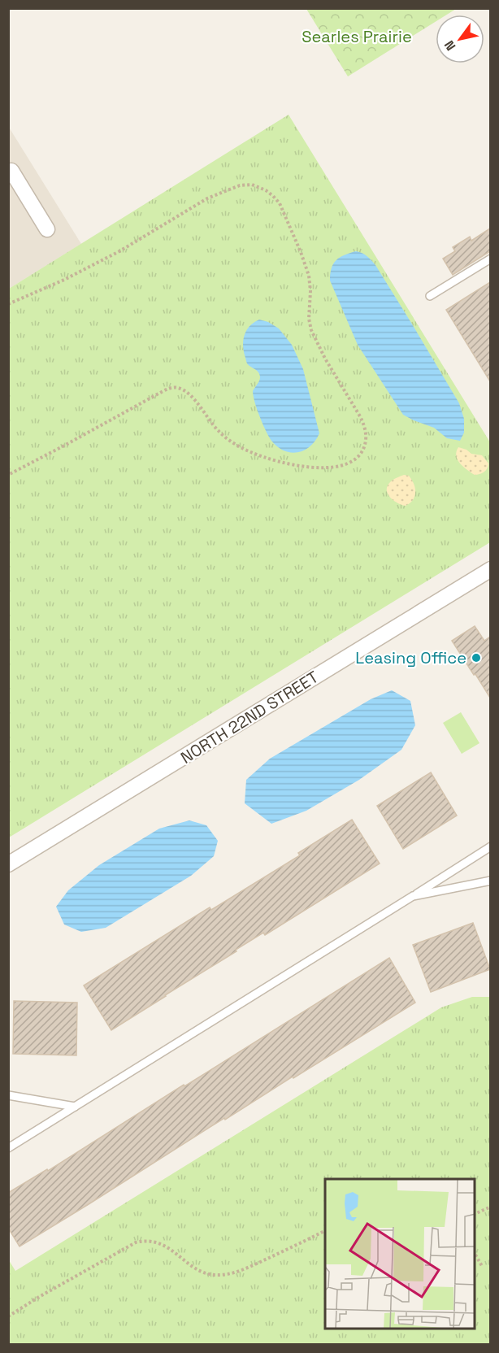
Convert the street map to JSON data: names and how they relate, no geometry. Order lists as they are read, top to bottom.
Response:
{
  "streets": {
    "street": ["NORTH 22ND STREET"]
  },
  "parks": ["Searles Prairie"],
  "places": ["Leasing Office"],
  "north": "bottom left"
}
